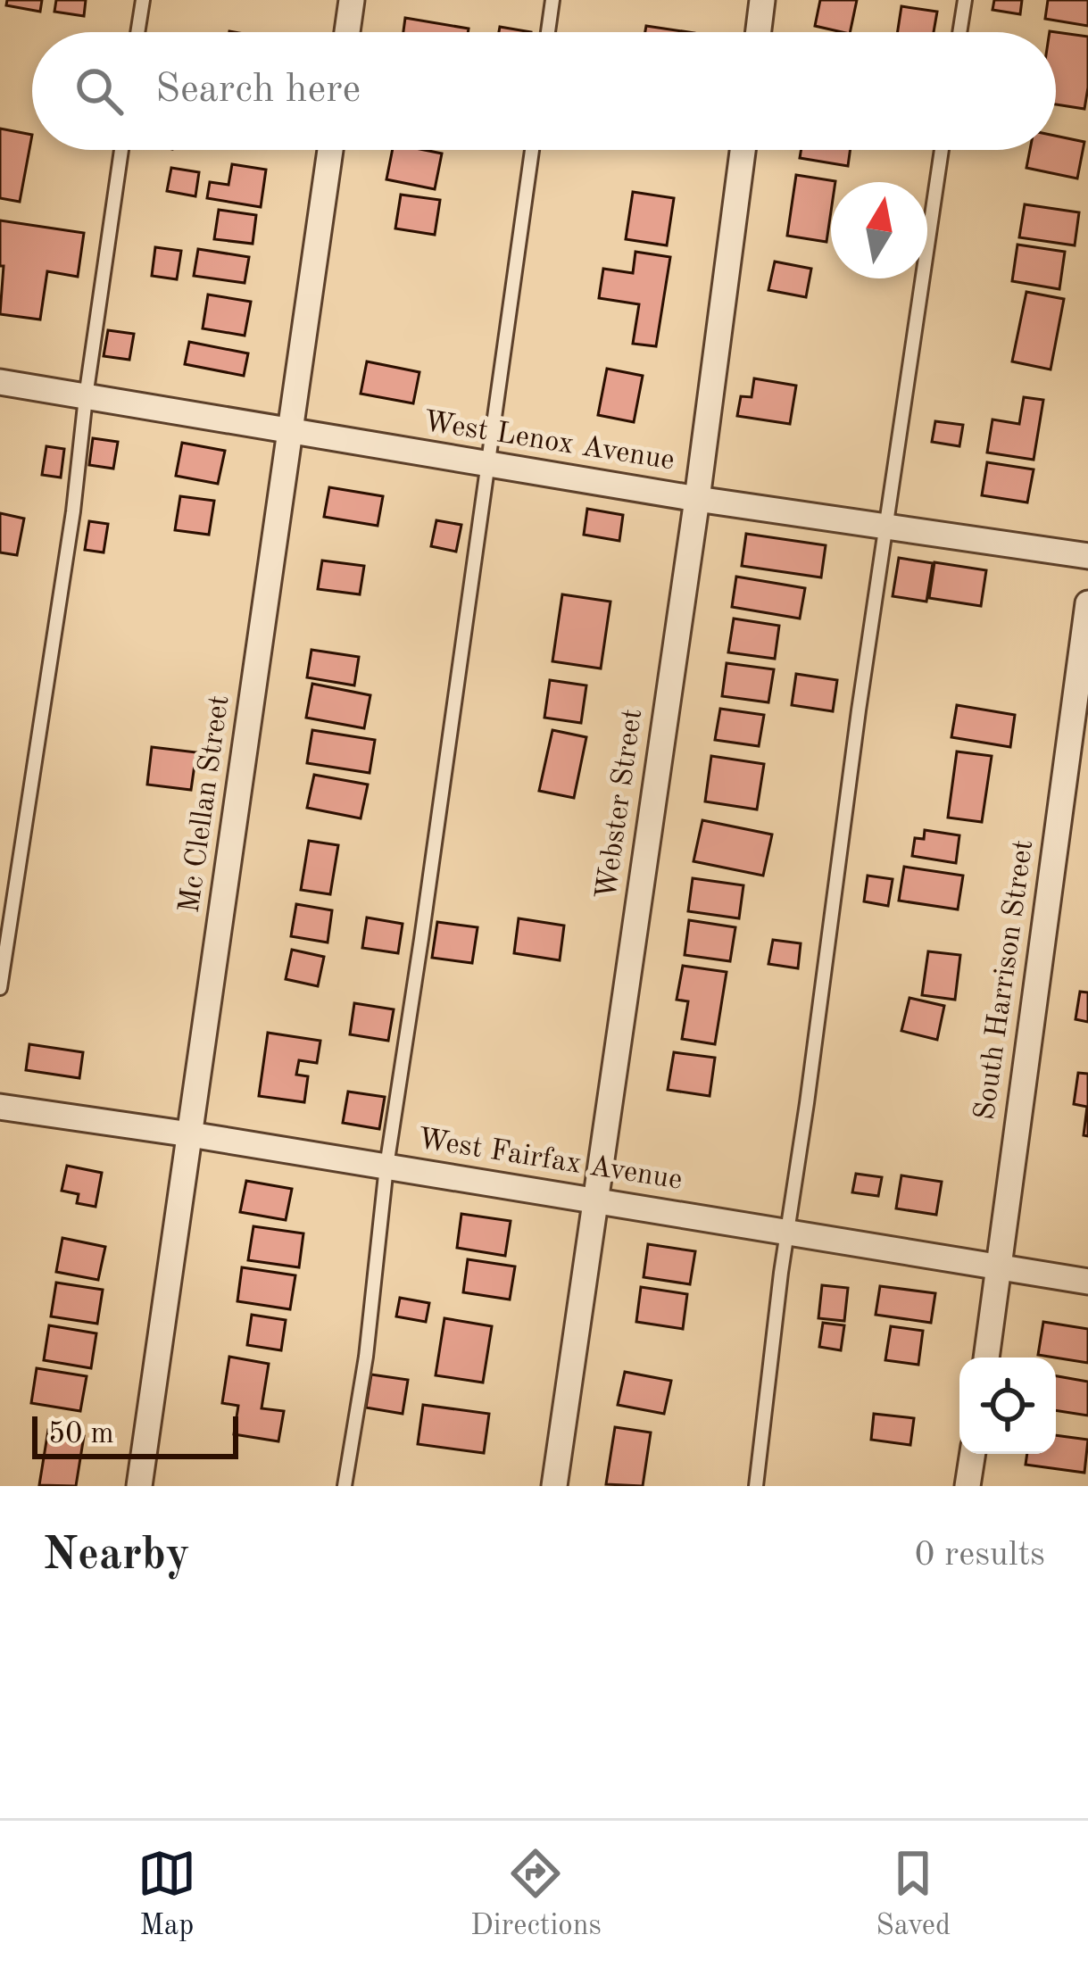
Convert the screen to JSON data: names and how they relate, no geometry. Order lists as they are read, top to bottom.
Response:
{
  "streets": {
    "street": [
      "West Lenox Avenue",
      "Mc Clellan Street",
      "Webster Street",
      "South Harrison Street",
      "West Fairfax Avenue"
    ]
  },
  "crossings": [
    ["West Lenox Avenue", "Mc Clellan Street"],
    ["West Lenox Avenue", "Webster Street"],
    ["Mc Clellan Street", "West Fairfax Avenue"],
    ["Webster Street", "West Fairfax Avenue"],
    ["South Harrison Street", "West Fairfax Avenue"]
  ],
  "scale_bar": "50 m",
  "north": "top",
  "page": {
    "search": "Search here",
    "scale": "50 m",
    "heading": ["Nearby", "0 results"],
    "nav": ["Map", "Directions", "Saved"]
  }
}
